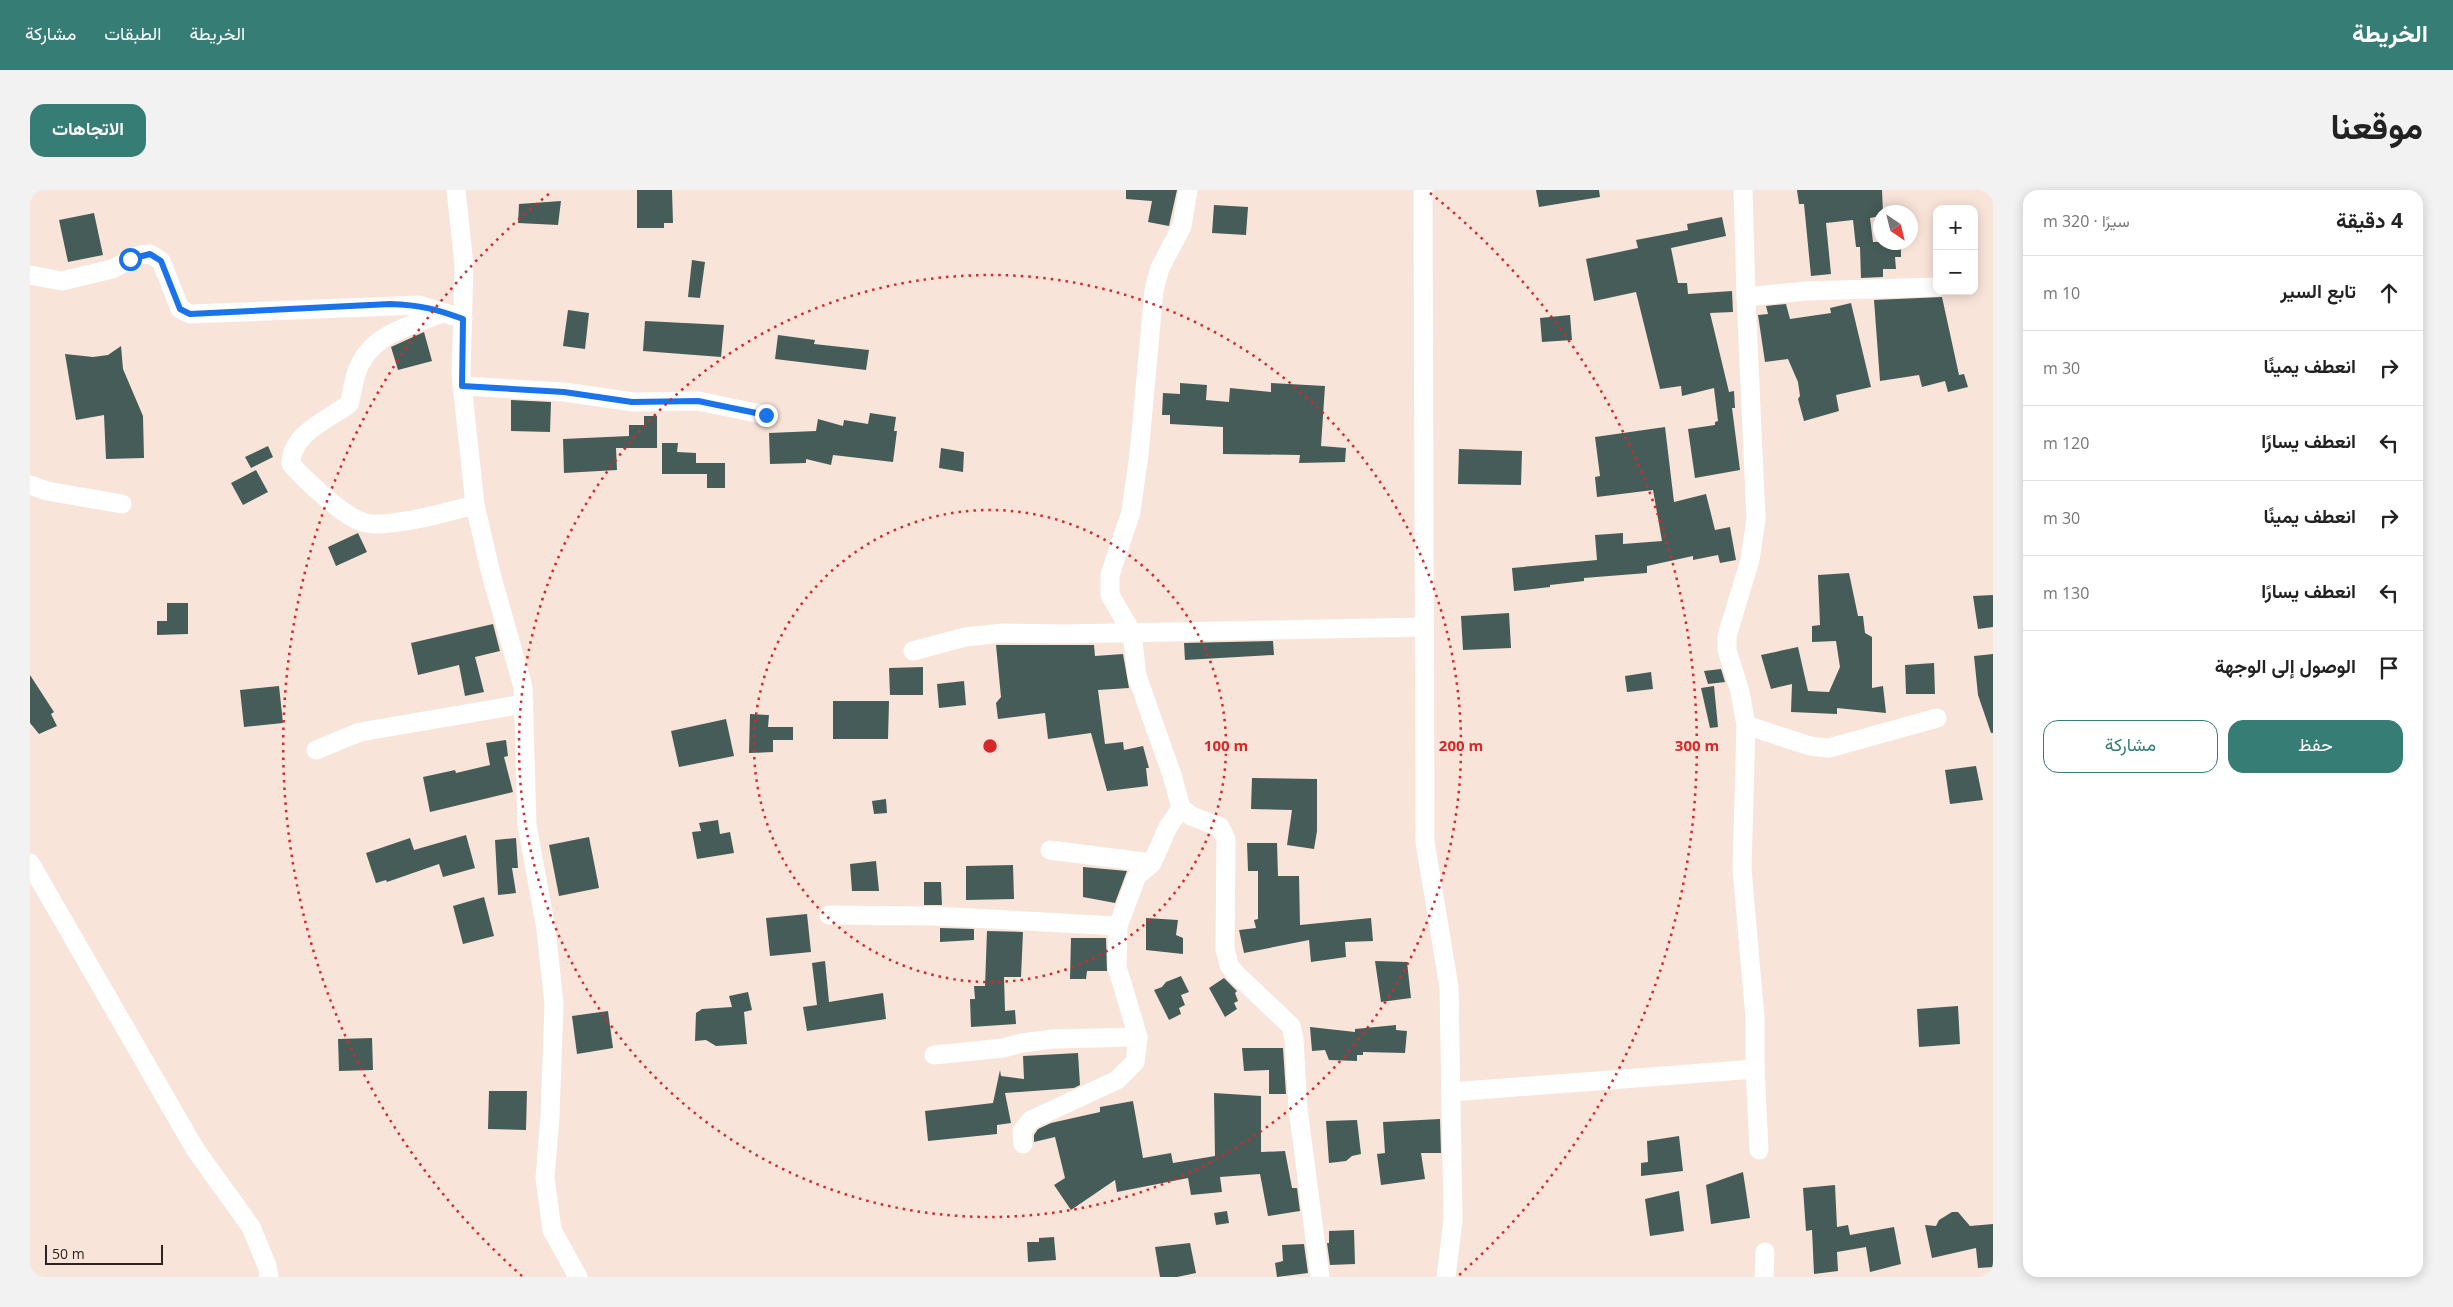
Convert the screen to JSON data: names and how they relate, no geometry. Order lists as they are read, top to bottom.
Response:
{
  "scale_bar": "50 m",
  "north": "bottom right",
  "page": {
    "header": "الخريطة",
    "nav": ["الخريطة", "الطبقات", "مشاركة"],
    "title": "موقعنا",
    "buttons": [
      "الاتجاهات",
      ["حفظ", "مشاركة"]
    ],
    "heading": ["4 دقيقة", "سيرًا · 320 m"],
    "map_buttons": ["+", "−"],
    "list": [
      ["تابع السير", "10 m"],
      ["انعطف يمينًا", "30 m"],
      ["انعطف يسارًا", "120 m"],
      ["انعطف يمينًا", "30 m"],
      ["انعطف يسارًا", "130 m"],
      "الوصول إلى الوجهة"
    ],
    "scale": "50 m"
  },
  "rings": ["100 m", "200 m", "300 m"]
}
